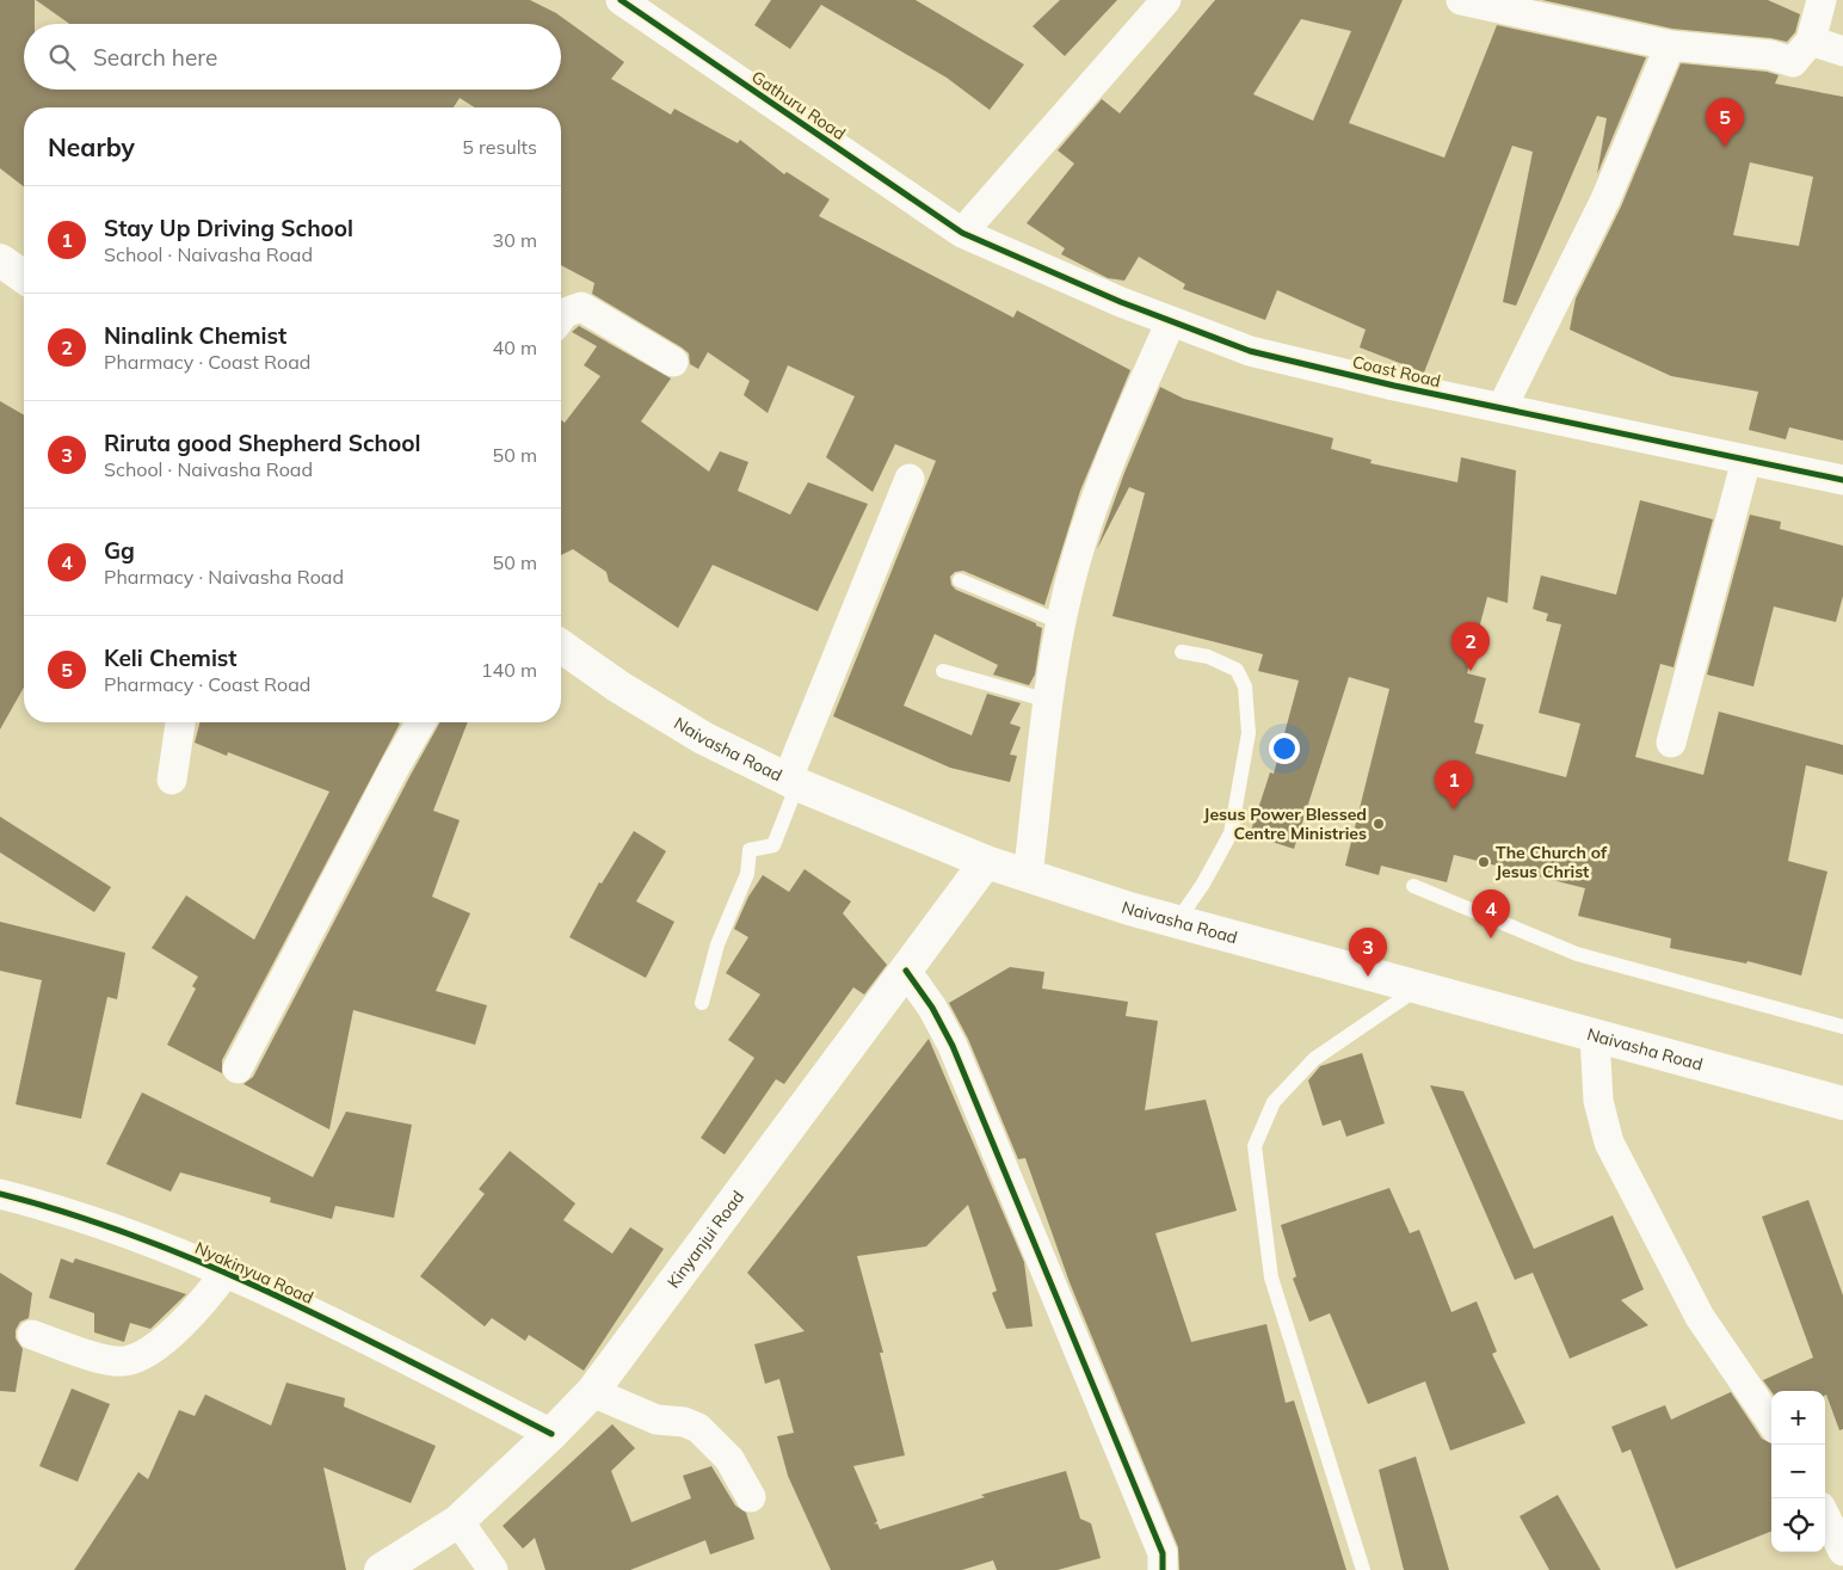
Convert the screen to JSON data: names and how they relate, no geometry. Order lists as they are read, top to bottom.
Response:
{
  "streets": {
    "main road": ["Naivasha Road", "Kinyanjui Road"],
    "street": ["Gathuru Road", "Coast Road", "Nyakinyua Road"]
  },
  "crossings": [
    ["Gathuru Road", "Coast Road"],
    ["Naivasha Road", "Kinyanjui Road"],
    ["Kinyanjui Road", "Nyakinyua Road"]
  ],
  "places": ["Jesus Power Blessed Centre Ministries", "The Church of Jesus Christ"],
  "page": {
    "search": "Search here",
    "pins": [
      "5",
      "2",
      "1",
      "4",
      "3"
    ],
    "heading": ["Nearby", "5 results"],
    "list": [
      {
        "mark": "1",
        "name": "Stay Up Driving School",
        "note": "School · Naivasha Road",
        "value": "30 m"
      },
      {
        "mark": "2",
        "name": "Ninalink Chemist",
        "note": "Pharmacy · Coast Road",
        "value": "40 m"
      },
      {
        "mark": "3",
        "name": "Riruta good Shepherd School",
        "note": "School · Naivasha Road",
        "value": "50 m"
      },
      {
        "mark": "4",
        "name": "Gg",
        "note": "Pharmacy · Naivasha Road",
        "value": "50 m"
      },
      {
        "mark": "5",
        "name": "Keli Chemist",
        "note": "Pharmacy · Coast Road",
        "value": "140 m"
      }
    ],
    "map_buttons": ["+", "−"]
  }
}
